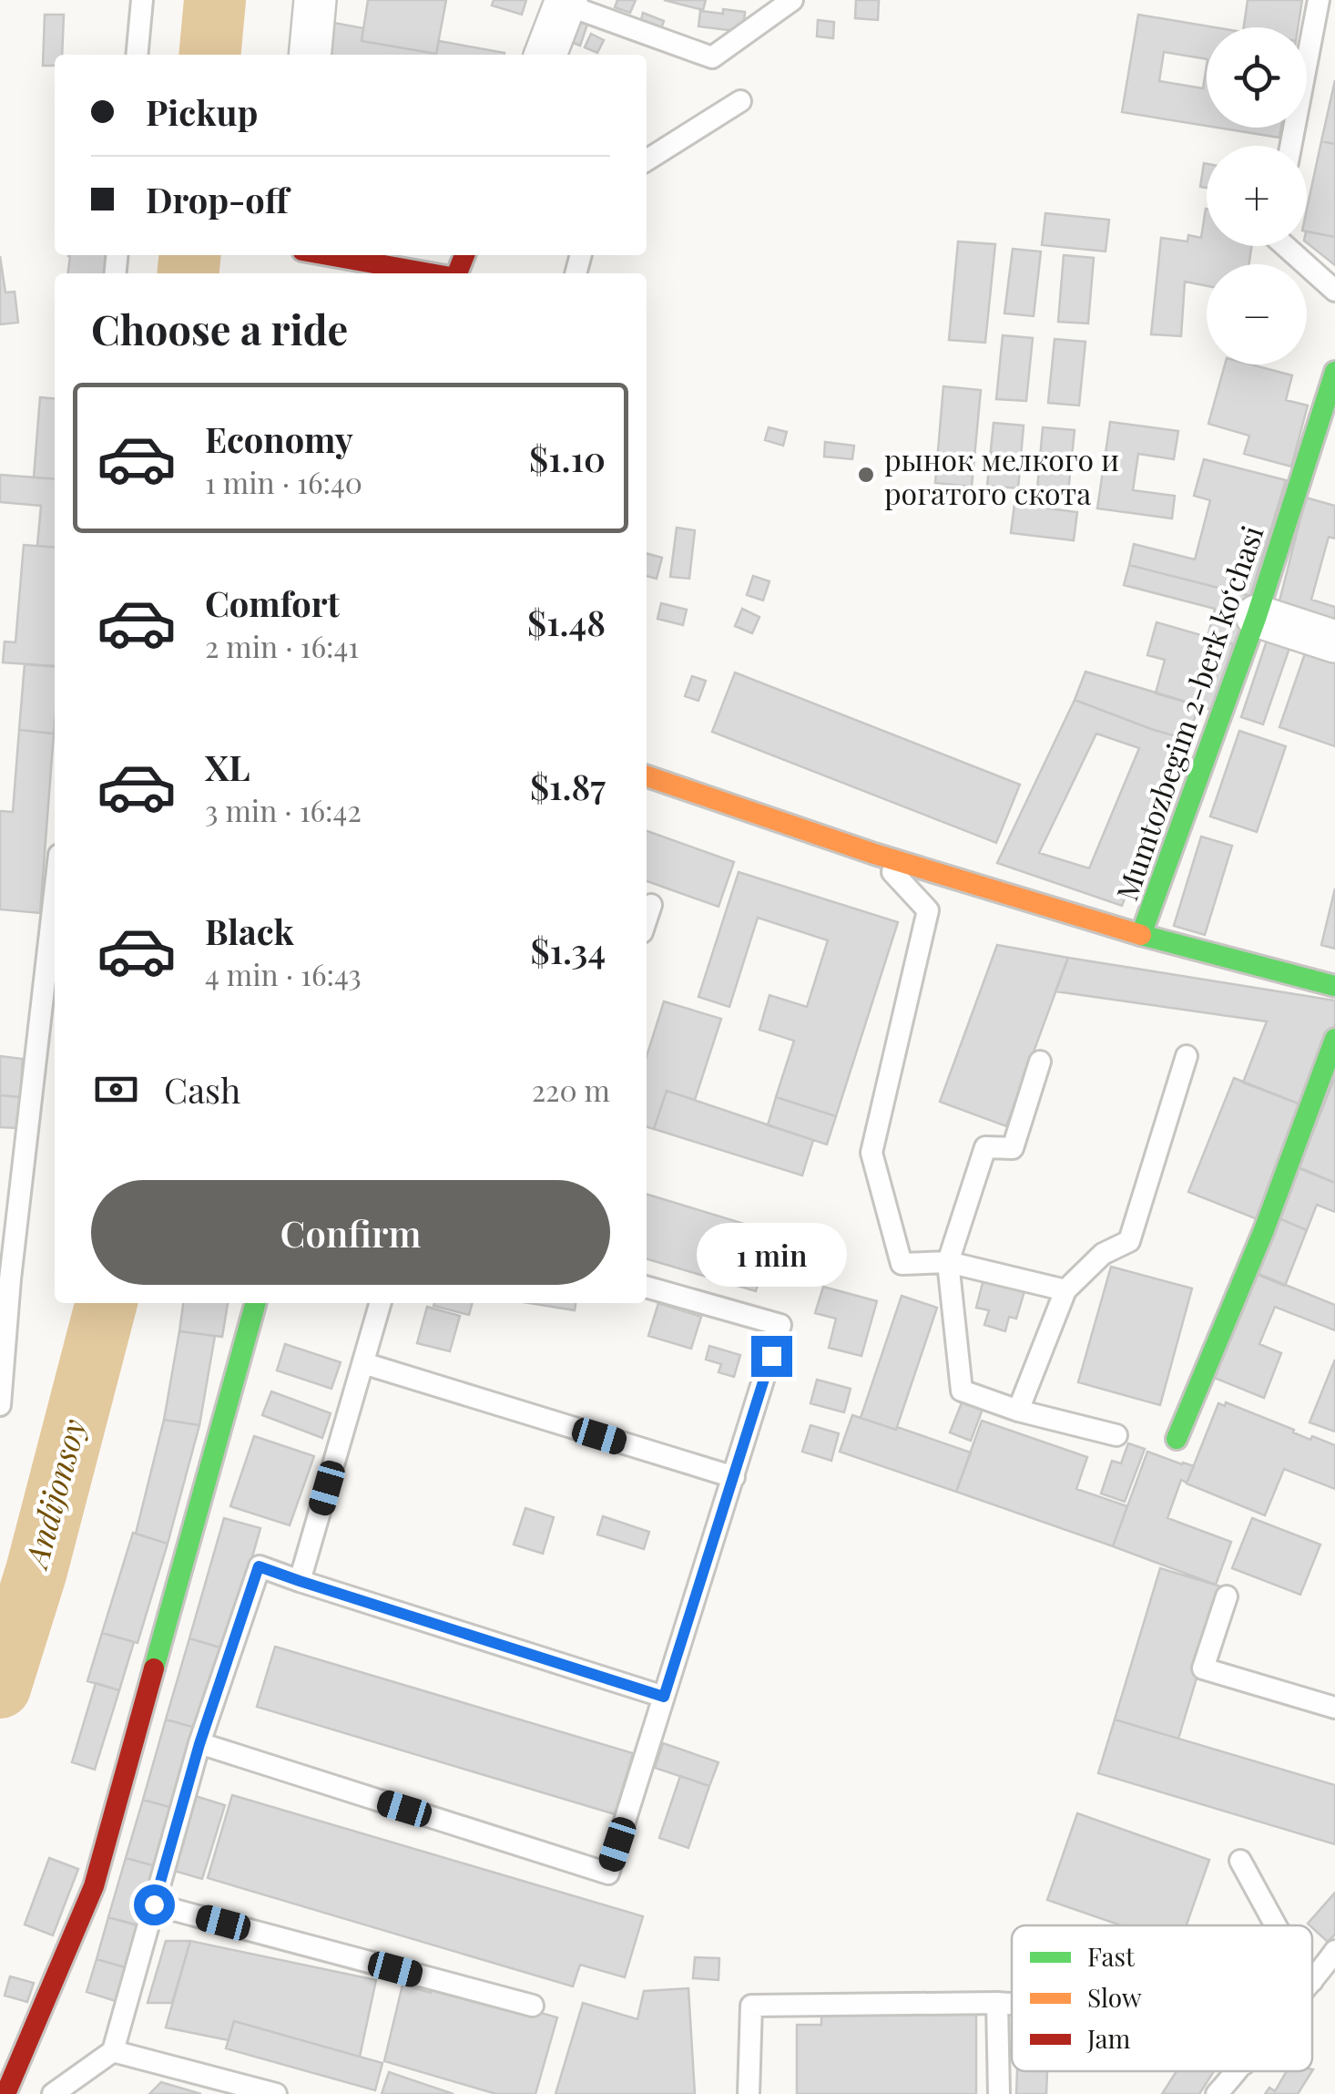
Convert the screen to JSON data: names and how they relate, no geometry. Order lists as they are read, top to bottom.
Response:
{
  "streets": {
    "street": ["Mumtozbegim 2-berk koʻchasi"]
  },
  "water": ["Andijonsoy"],
  "places": ["рынок мелкого и рогатого скота"],
  "legend": ["Fast", "Slow", "Jam"],
  "page": {
    "map_buttons": ["+", "−"],
    "banner": ["Pickup", "Drop-off"],
    "heading": "Choose a ride",
    "list": [
      {
        "name": "Economy",
        "note": "1 min · 16:40",
        "value": "$1.10"
      },
      {
        "name": "Comfort",
        "note": "2 min · 16:41",
        "value": "$1.48"
      },
      {
        "name": "XL",
        "note": "3 min · 16:42",
        "value": "$1.87"
      },
      {
        "name": "Black",
        "note": "4 min · 16:43",
        "value": "$1.34"
      }
    ],
    "pay": ["Cash", "220 m"],
    "buttons": "Confirm",
    "bubble": "1 min"
  }
}
